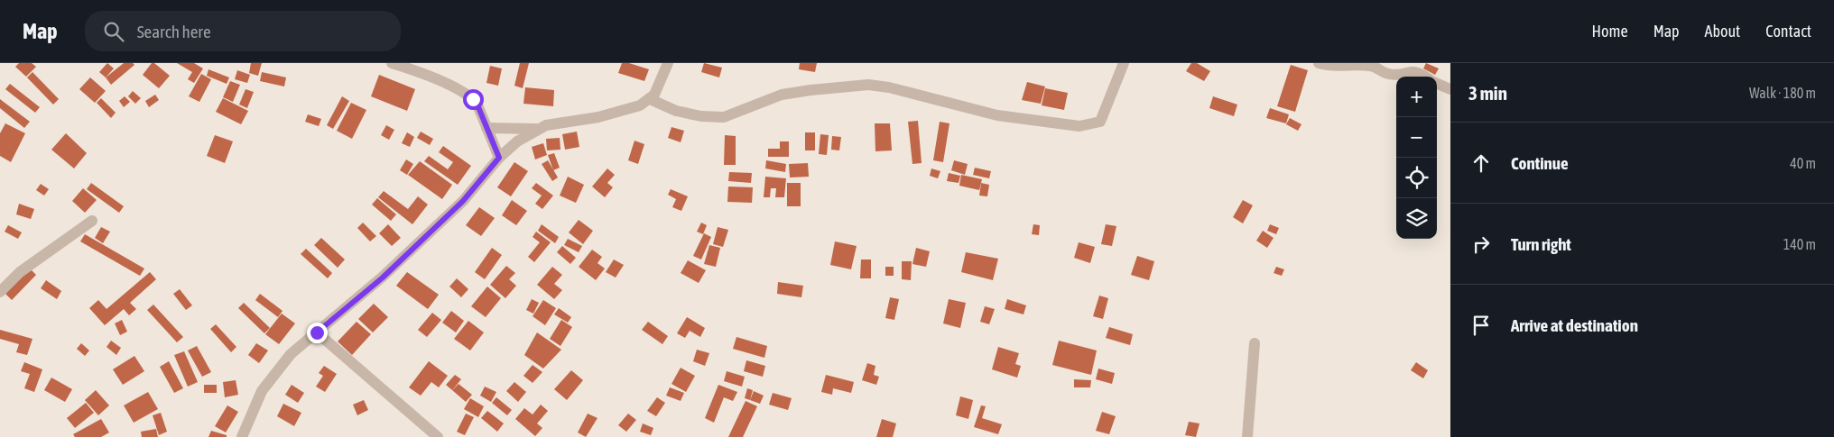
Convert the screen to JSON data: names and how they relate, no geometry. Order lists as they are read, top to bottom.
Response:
{
  "page": {
    "header": "Map",
    "search": "Search here",
    "nav": [
      "Home",
      "Map",
      "About",
      "Contact"
    ],
    "heading": ["3 min", "Walk · 180 m"],
    "map_buttons": ["+", "−"],
    "list": [
      ["Continue", "40 m"],
      ["Turn right", "140 m"],
      "Arrive at destination"
    ]
  }
}
